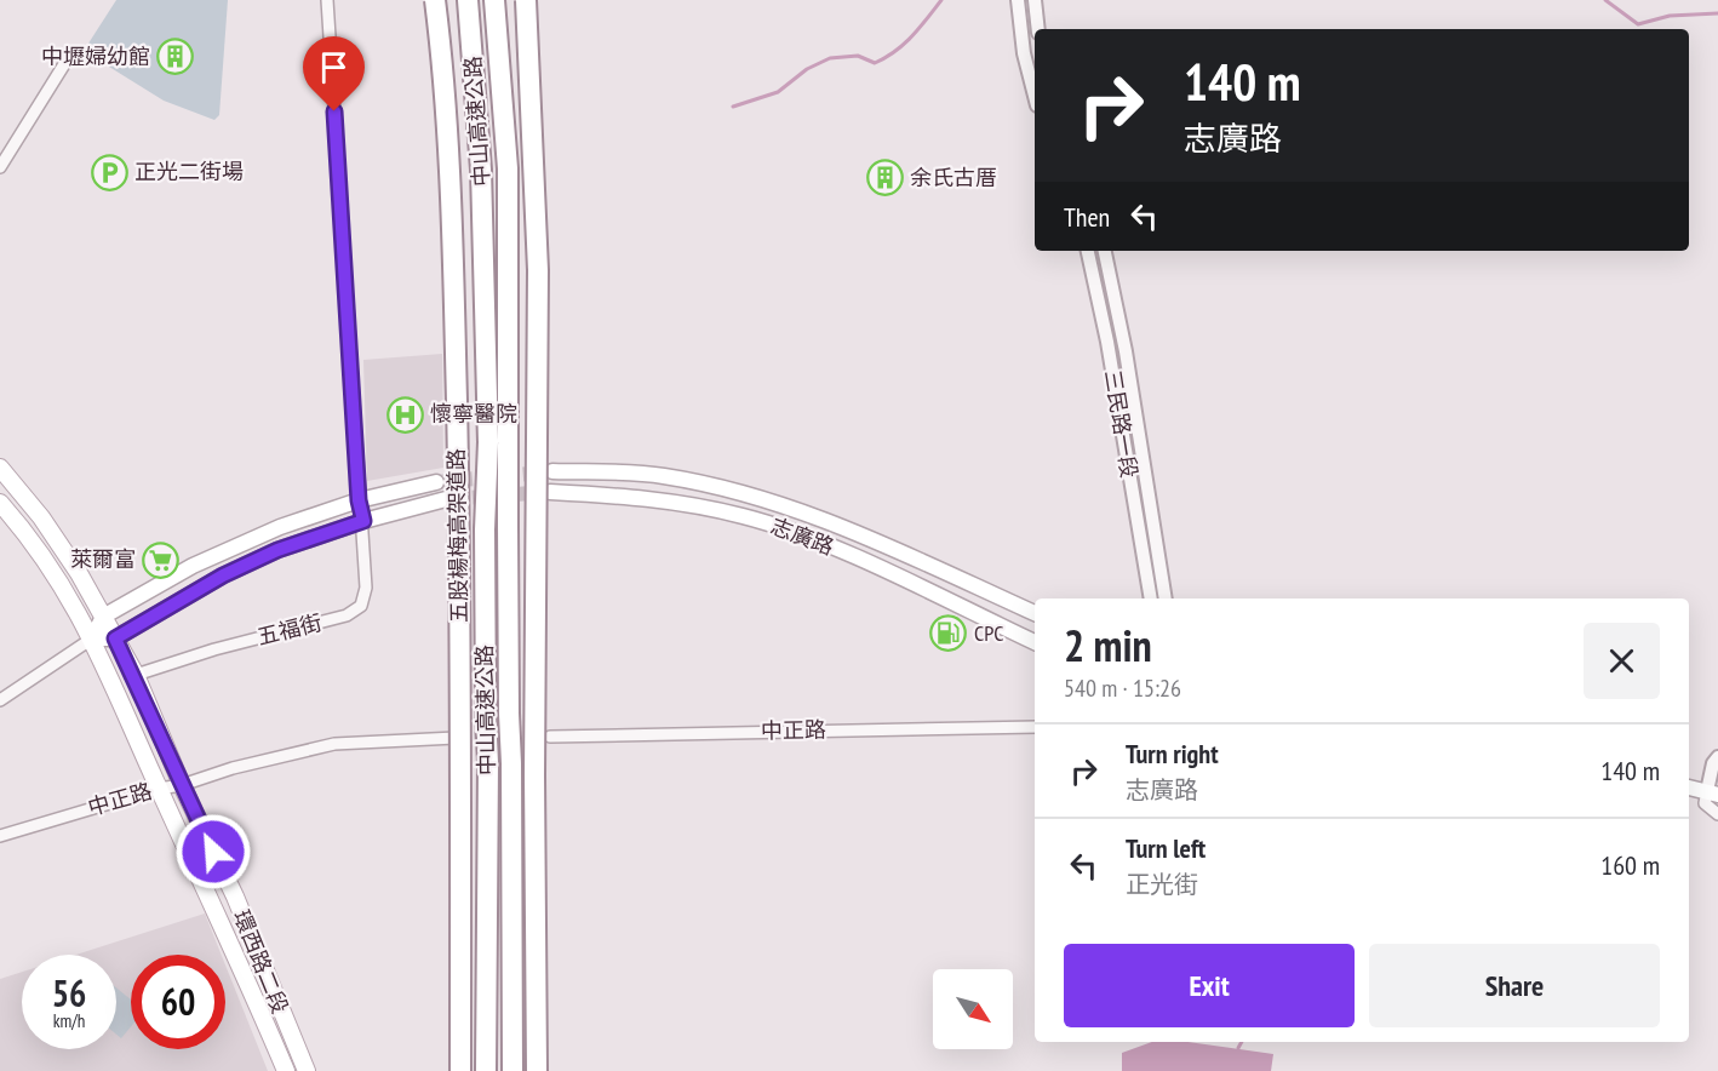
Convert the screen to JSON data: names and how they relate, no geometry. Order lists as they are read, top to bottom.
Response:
{
  "streets": {
    "highway": ["中山高速公路", "五股楊梅高架道路"],
    "main road": ["志廣路", "環西路二段"],
    "street": ["三民路一段", "五福街", "中正路"]
  },
  "crossings": [
    ["五福街", "環西路二段"],
    ["中正路", "環西路二段"]
  ],
  "places": {
    "building": ["中壢婦幼館", "余氏古厝"],
    "parking": ["正光二街場"],
    "hospital": ["懷寧醫院"],
    "supermarket": ["萊爾富"],
    "fuel station": ["CPC"]
  },
  "north": "bottom right",
  "page": {
    "turn": ["140 m", "志廣路"],
    "then": "Then",
    "heading": ["2 min", "540 m · 15:26"],
    "list": [
      {
        "name": "Turn right",
        "note": "志廣路",
        "value": "140 m"
      },
      {
        "name": "Turn left",
        "note": "正光街",
        "value": "160 m"
      }
    ],
    "buttons": ["Exit", "Share"],
    "speed": "56 km/h",
    "limit": "60"
  }
}
